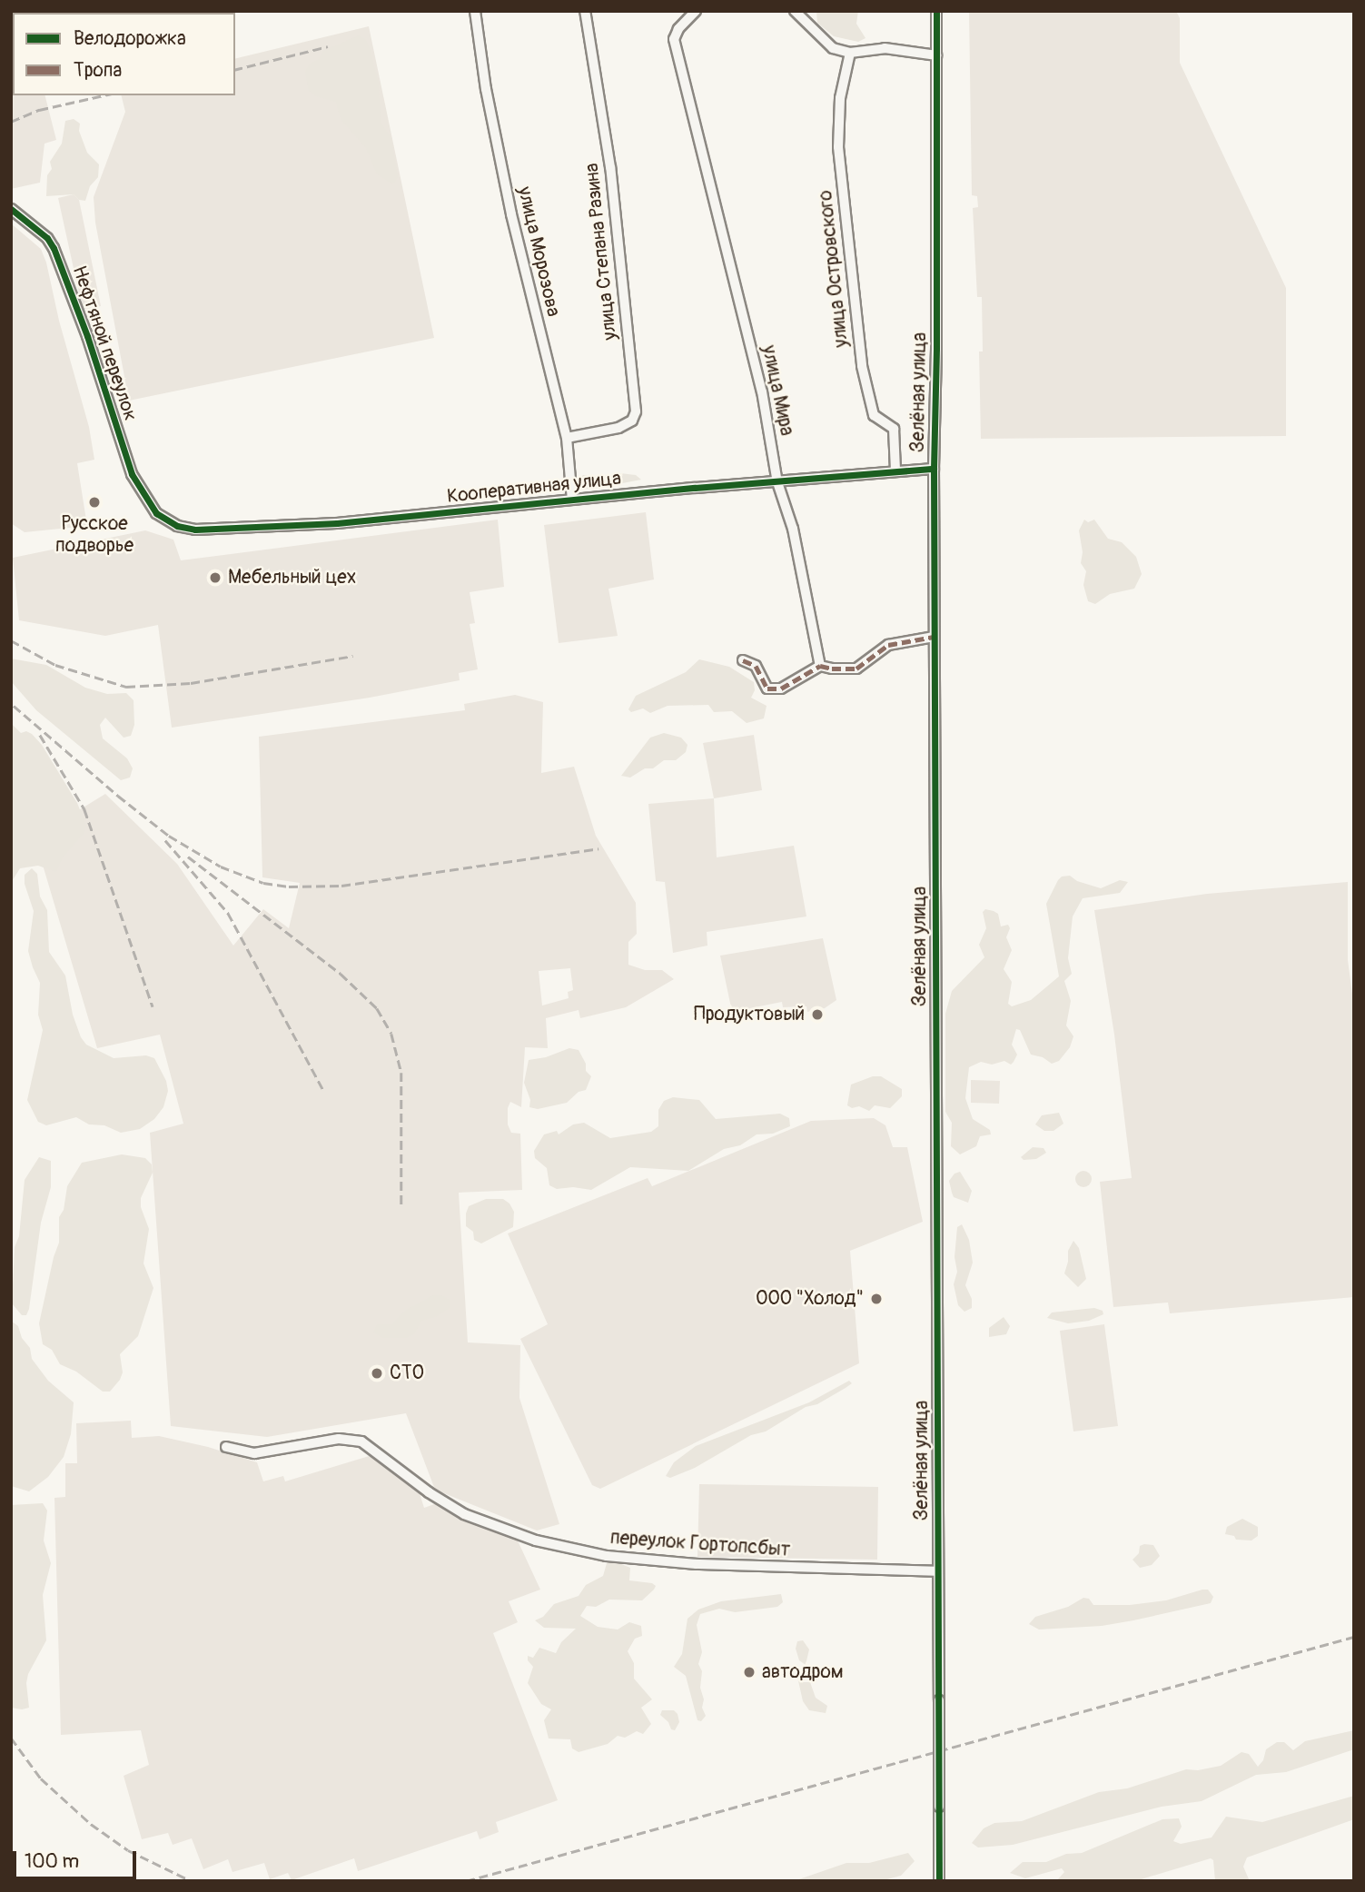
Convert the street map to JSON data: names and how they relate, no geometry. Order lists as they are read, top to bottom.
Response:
{
  "streets": {
    "street": [
      "улица Морозова",
      "улица Степана Разина",
      "улица Островского",
      "Нефтяной переулок",
      "улица Мира",
      "Зелёная улица",
      "Кооперативная улица",
      "переулок Гортопсбыт"
    ]
  },
  "crossings": [
    ["улица Морозова", "улица Степана Разина"],
    ["улица Морозова", "Кооперативная улица"],
    ["улица Островского", "Кооперативная улица"],
    ["Нефтяной переулок", "Кооперативная улица"],
    ["улица Мира", "Кооперативная улица"],
    ["Зелёная улица", "Кооперативная улица"],
    ["Зелёная улица", "переулок Гортопсбыт"]
  ],
  "places": [
    "Русское подворье",
    "Мебельный цех",
    "Продуктовый",
    "ООО \"Холод\"",
    "СТО",
    "автодром"
  ],
  "legend": ["Велодорожка", "Тропа"],
  "scale_bar": "100 m"
}
